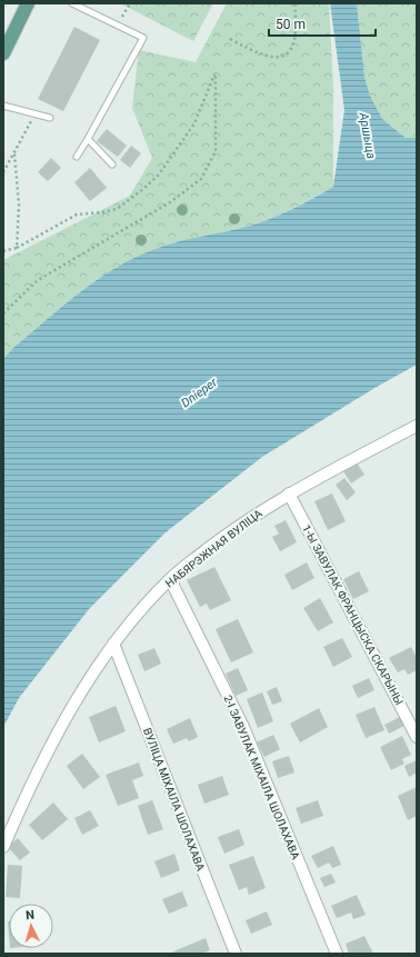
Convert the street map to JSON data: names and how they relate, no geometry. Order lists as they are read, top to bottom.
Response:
{
  "streets": {
    "street": [
      "НАБЯРЭЖНАЯ ВУЛІЦА",
      "1-Ы ЗАВУЛАК ФРАНЦЫСКА СКАРЫНЫ",
      "2-І ЗАВУЛАК МІХАІЛА ШОЛАХАВА",
      "ВУЛІЦА МІХАІЛА ШОЛАХАВА"
    ]
  },
  "crossings": [
    ["НАБЯРЭЖНАЯ ВУЛІЦА", "1-Ы ЗАВУЛАК ФРАНЦЫСКА СКАРЫНЫ"],
    ["НАБЯРЭЖНАЯ ВУЛІЦА", "2-І ЗАВУЛАК МІХАІЛА ШОЛАХАВА"],
    ["НАБЯРЭЖНАЯ ВУЛІЦА", "ВУЛІЦА МІХАІЛА ШОЛАХАВА"]
  ],
  "water": ["Аршыца", "Dnieper"],
  "scale_bar": "50 m",
  "north": "top"
}
